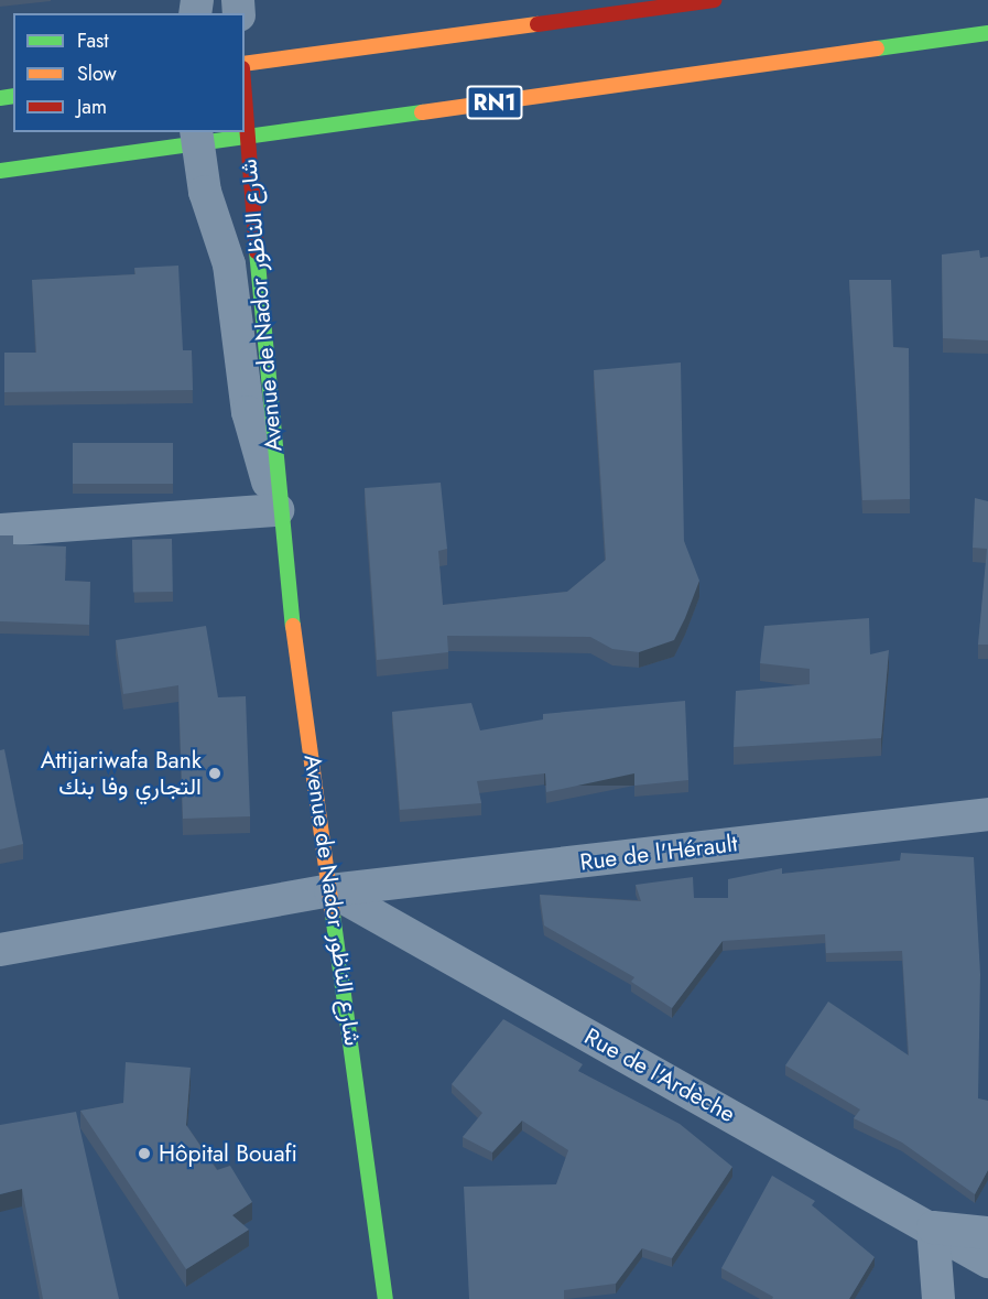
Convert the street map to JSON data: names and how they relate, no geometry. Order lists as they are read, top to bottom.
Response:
{
  "streets": {
    "main road": ["RN1", "Avenue de Nador شارع الناظور"],
    "street": ["Rue de l'Hérault", "Rue de l'Ardèche"]
  },
  "crossings": [
    ["Avenue de Nador شارع الناظور", "Rue de l'Hérault"],
    ["Avenue de Nador شارع الناظور", "Rue de l'Ardèche"],
    ["Rue de l'Hérault", "Rue de l'Ardèche"]
  ],
  "places": ["Attijariwafa Bank التجاري وفا بنك", "Hôpital Bouafi"],
  "legend": ["Fast", "Slow", "Jam"]
}
